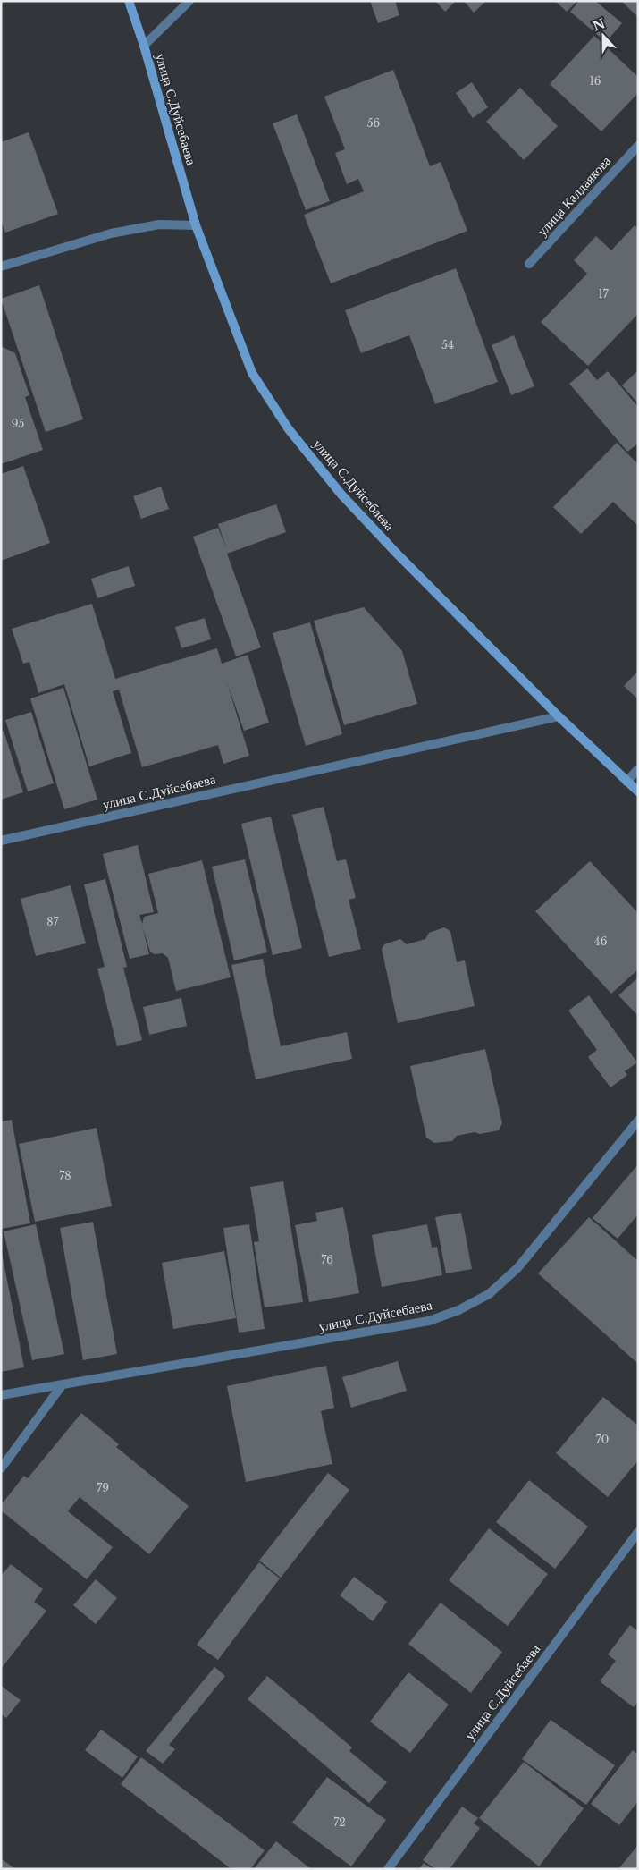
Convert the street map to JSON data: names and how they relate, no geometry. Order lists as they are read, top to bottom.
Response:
{
  "streets": {
    "street": ["улица С.Дуйсебаева", "улица Калдаякова"]
  },
  "house_numbers": [
    "16",
    "56",
    "17",
    "54",
    "95",
    "87",
    "46",
    "78",
    "76",
    "70",
    "79",
    "72"
  ],
  "north": "top"
}
